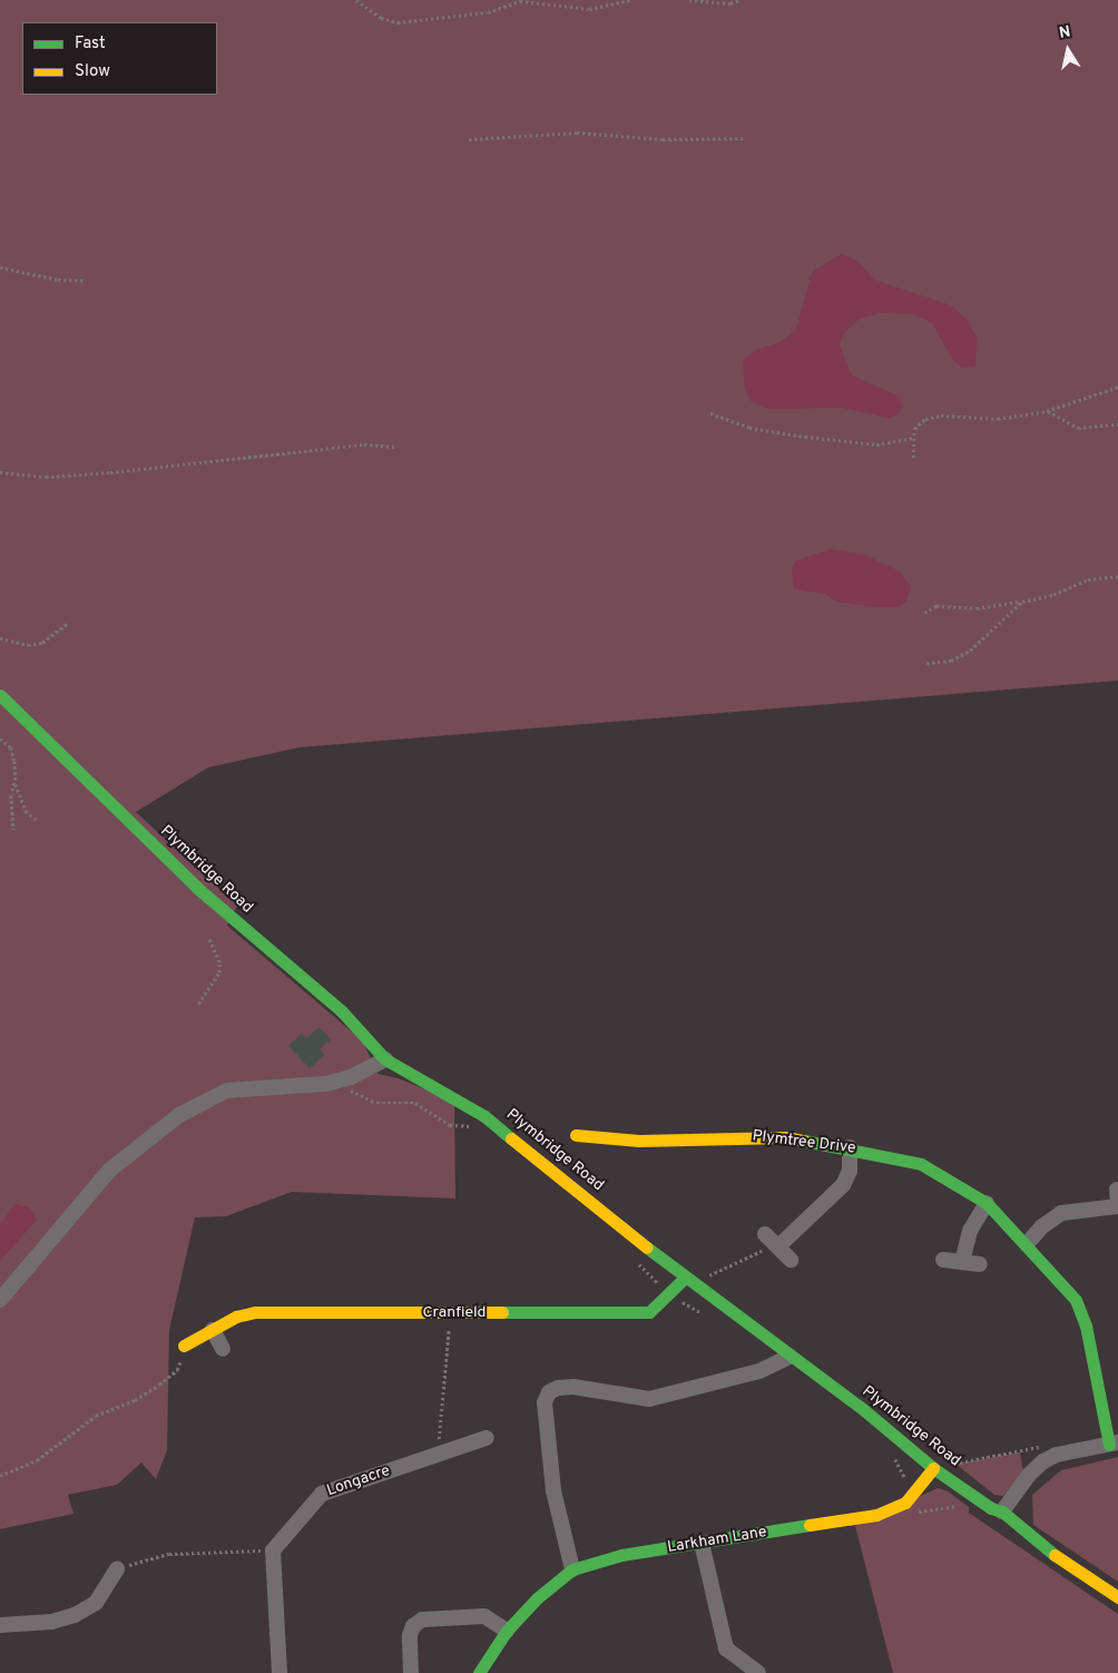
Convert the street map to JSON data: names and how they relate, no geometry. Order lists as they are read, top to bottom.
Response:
{
  "streets": {
    "street": [
      "Plymbridge Road",
      "Plymtree Drive",
      "Cranfield",
      "Longacre",
      "Larkham Lane"
    ]
  },
  "crossings": [
    ["Plymbridge Road", "Cranfield"],
    ["Plymbridge Road", "Larkham Lane"]
  ],
  "legend": ["Fast", "Slow"],
  "north": "top"
}
